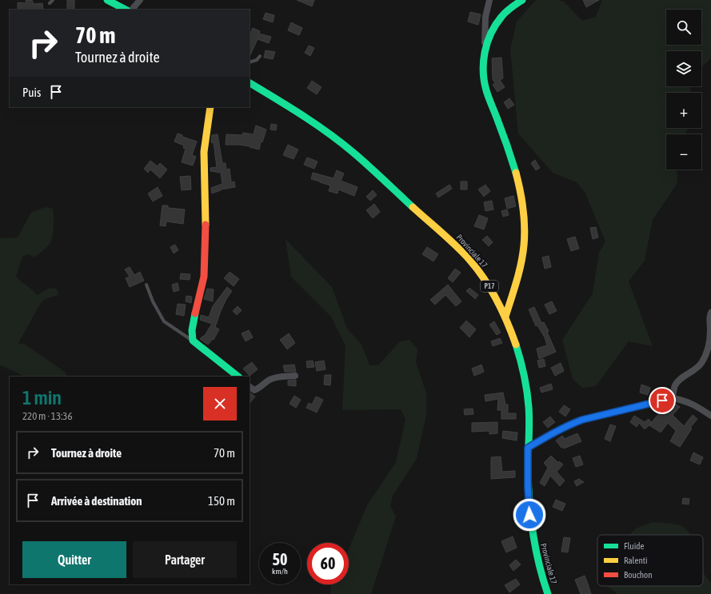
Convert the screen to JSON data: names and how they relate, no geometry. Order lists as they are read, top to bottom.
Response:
{
  "streets": {
    "main road": ["Provinciale 17", "P17"]
  },
  "legend": ["Fluide", "Ralenti", "Bouchon"],
  "page": {
    "map_buttons": ["+", "−"],
    "turn": ["70 m", "Tournez à droite"],
    "then": "Puis",
    "heading": ["1 min", "220 m · 13:36"],
    "list": [
      {
        "name": "Tournez à droite",
        "value": "70 m"
      },
      {
        "name": "Arrivée à destination",
        "value": "150 m"
      }
    ],
    "buttons": ["Quitter", "Partager"],
    "speed": "50 km/h",
    "limit": "60"
  }
}
